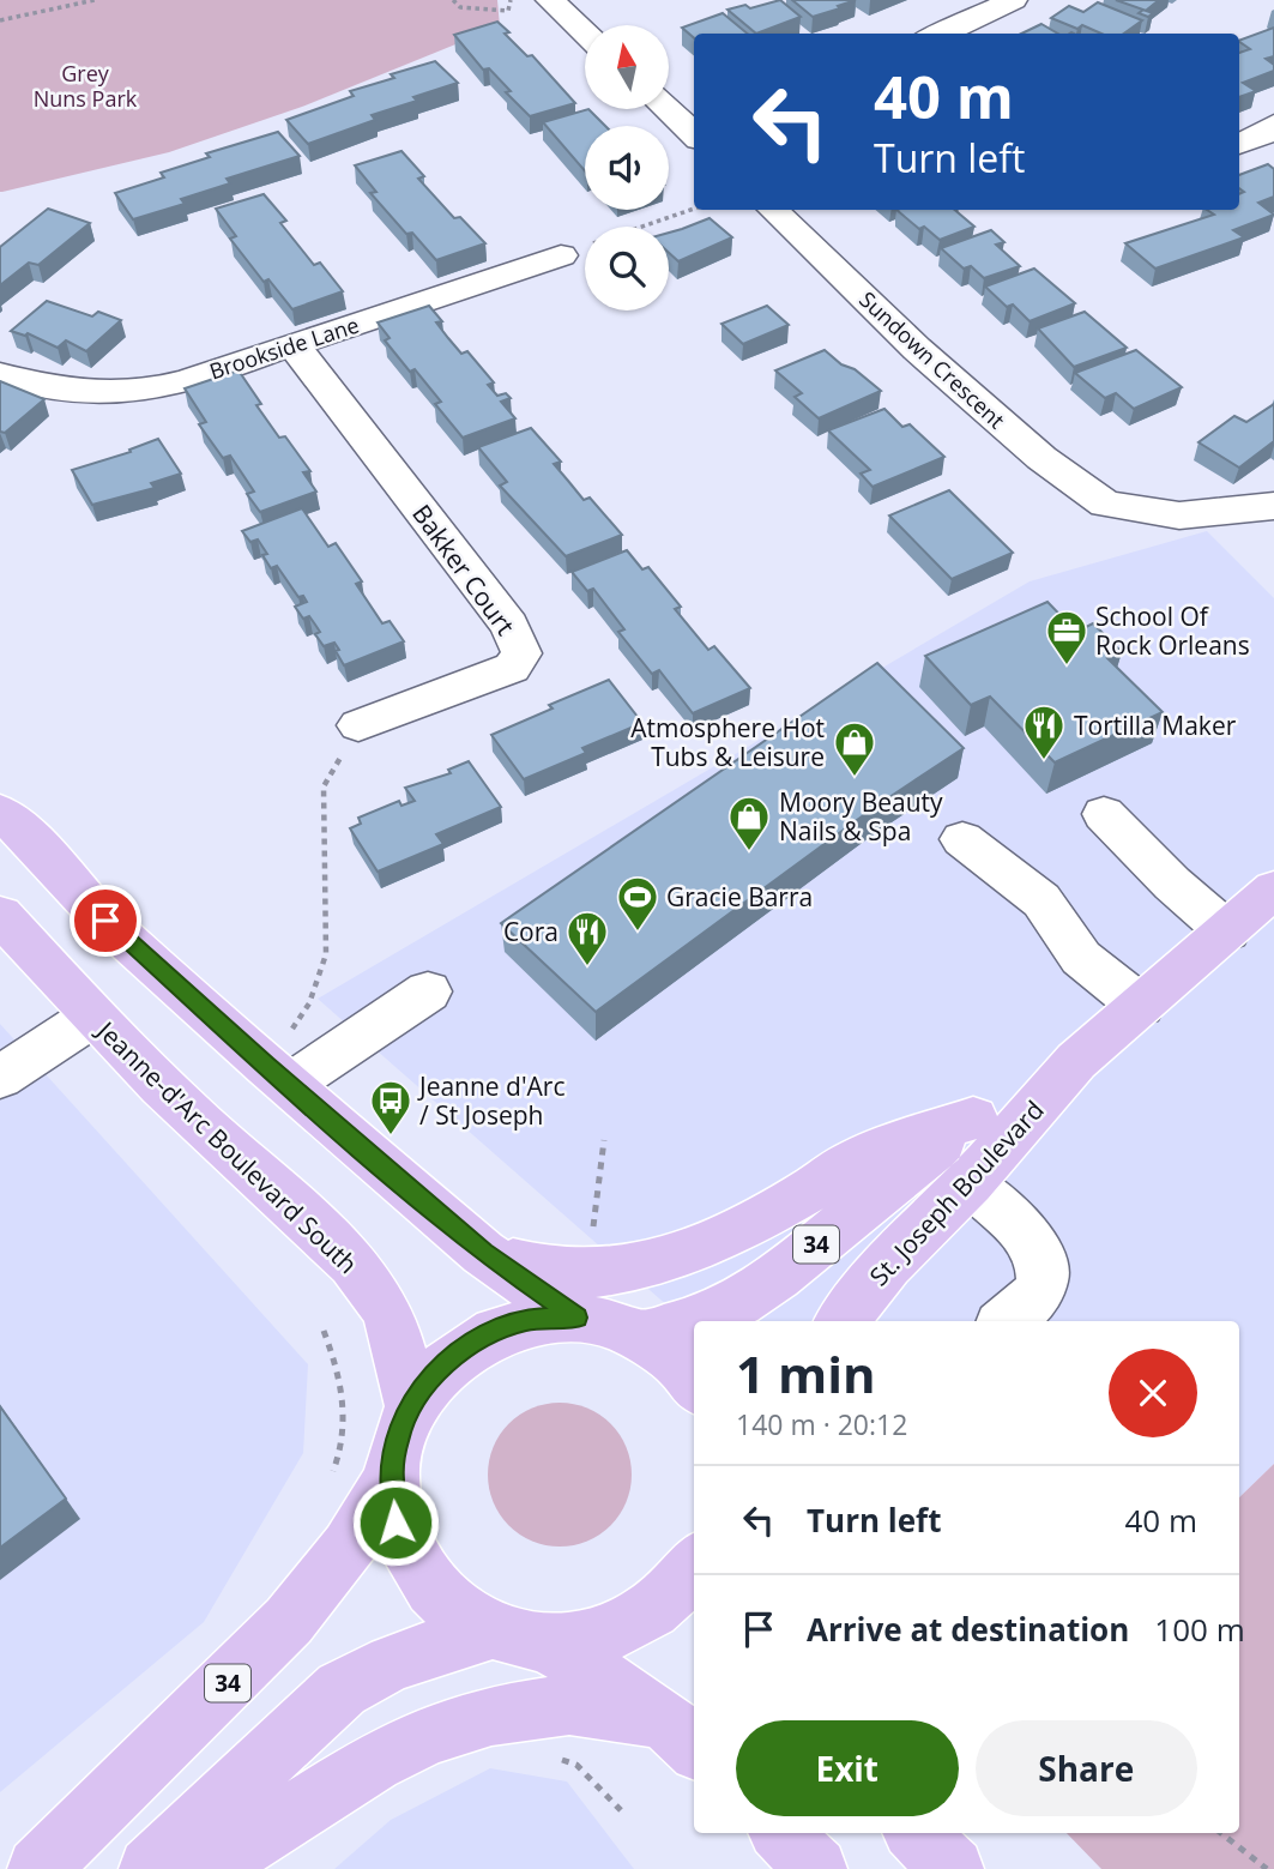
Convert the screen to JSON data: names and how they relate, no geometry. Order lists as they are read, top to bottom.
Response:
{
  "streets": {
    "main road": ["Jeanne-d'Arc Boulevard South", "St. Joseph Boulevard", "34"],
    "street": ["Brookside Lane", "Sundown Crescent", "Bakker Court"]
  },
  "crossings": [
    ["Brookside Lane", "Bakker Court"],
    ["Jeanne-d'Arc Boulevard South", "34"],
    ["St. Joseph Boulevard", "34"]
  ],
  "parks": ["Grey Nuns Park"],
  "places": {
    "office": ["School Of Rock Orleans"],
    "restaurant": ["Tortilla Maker", "Cora"],
    "shop": ["Atmosphere Hot Tubs & Leisure", "Moory Beauty Nails & Spa"],
    "sports": ["Gracie Barra"],
    "bus stop": ["Jeanne d'Arc / St Joseph"]
  },
  "north": "top",
  "page": {
    "turn": ["40 m", "Turn left"],
    "heading": ["1 min", "140 m · 20:12"],
    "list": [
      {
        "name": "Turn left",
        "value": "40 m"
      },
      {
        "name": "Arrive at destination",
        "value": "100 m"
      }
    ],
    "buttons": ["Exit", "Share"]
  }
}
